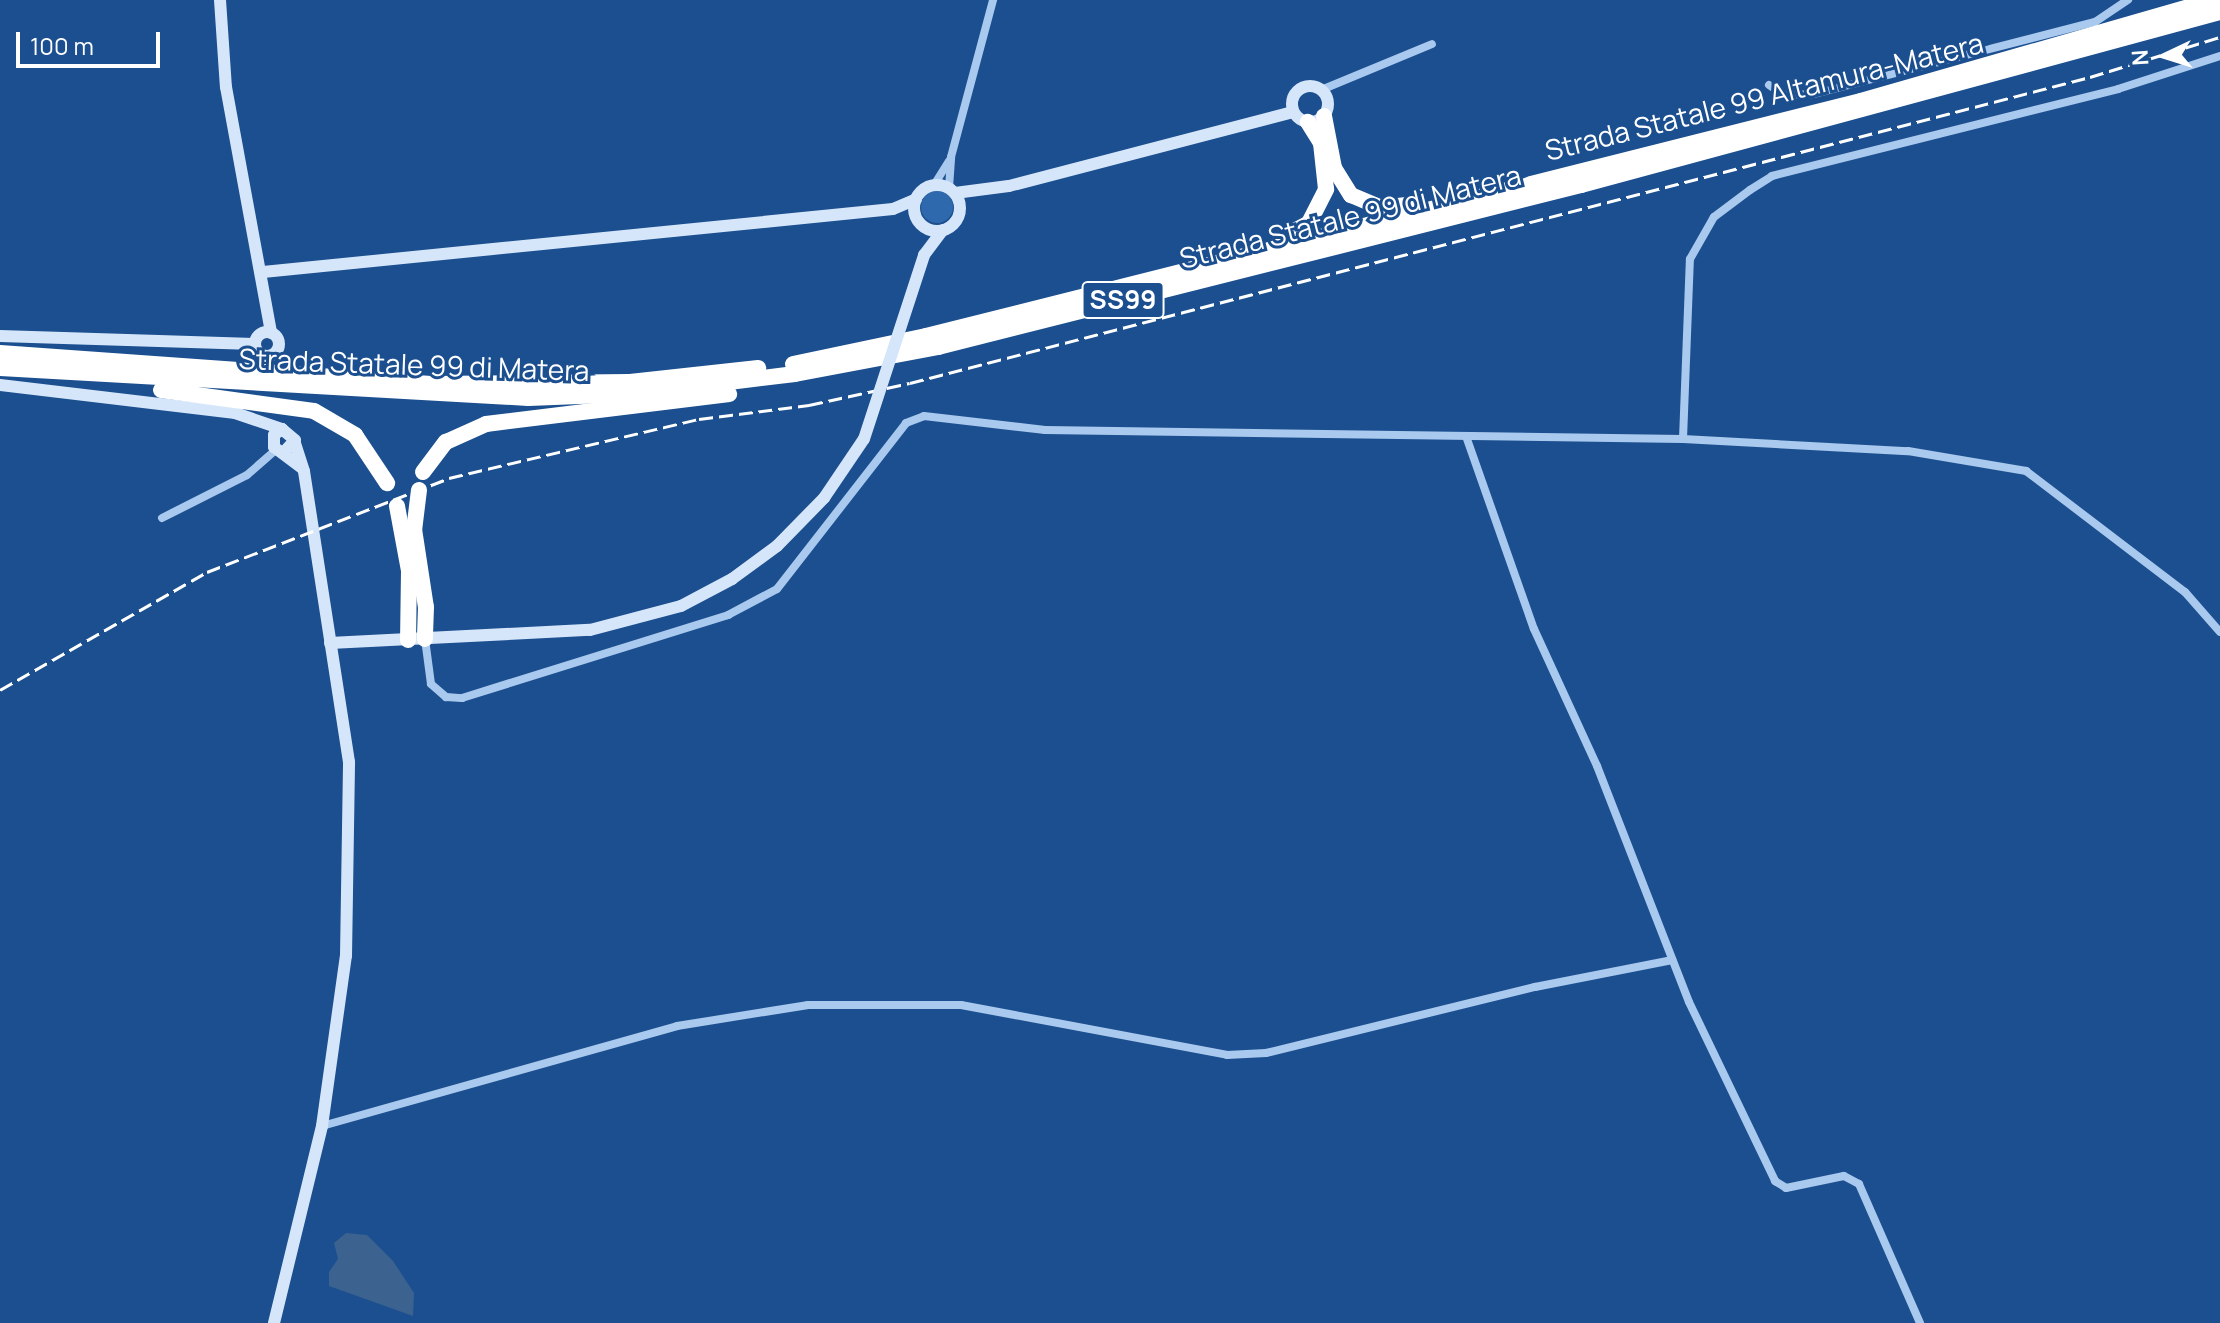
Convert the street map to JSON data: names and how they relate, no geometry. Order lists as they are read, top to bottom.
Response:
{
  "streets": {
    "highway": ["Strada Statale 99 Altamura-Matera", "Strada Statale 99 di Matera", "SS99"]
  },
  "scale_bar": "100 m",
  "north": "left"
}
